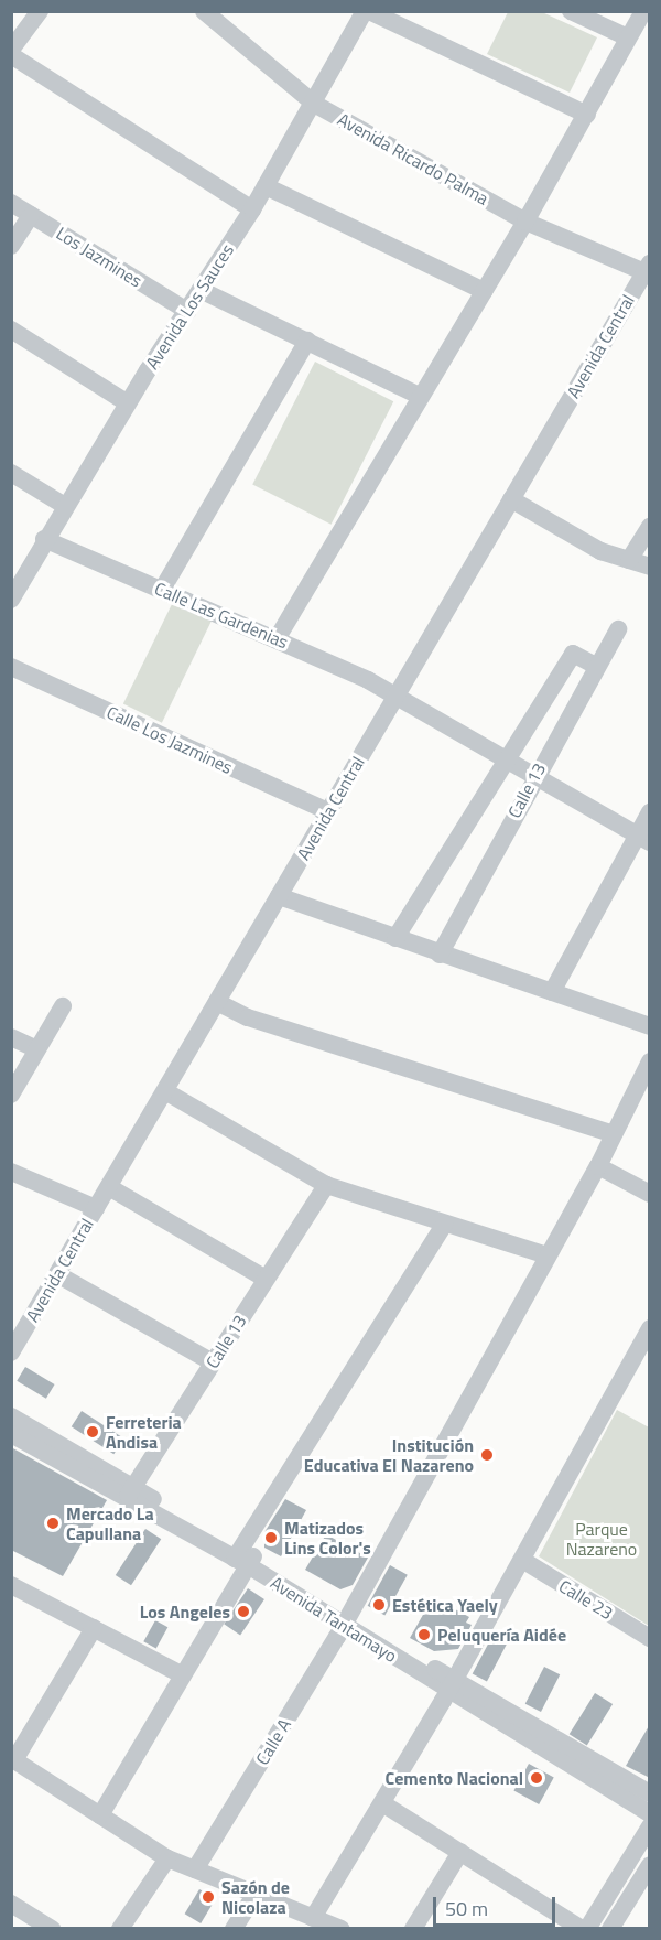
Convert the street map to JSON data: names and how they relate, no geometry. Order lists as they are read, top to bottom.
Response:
{
  "streets": {
    "street": [
      "Avenida Ricardo Palma",
      "Los Jazmines",
      "Avenida Los Sauces",
      "Avenida Central",
      "Calle Las Gardenias",
      "Calle Los Jazmines",
      "Calle 13",
      "Calle 23",
      "Avenida Tantamayo",
      "Calle A"
    ]
  },
  "crossings": [
    ["Avenida Ricardo Palma", "Avenida Los Sauces"],
    ["Avenida Ricardo Palma", "Avenida Central"],
    ["Los Jazmines", "Avenida Los Sauces"],
    ["Avenida Los Sauces", "Calle Las Gardenias"],
    ["Avenida Central", "Calle Las Gardenias"],
    ["Avenida Central", "Calle Los Jazmines"],
    ["Calle Las Gardenias", "Calle 13"],
    ["Calle 13", "Avenida Tantamayo"],
    ["Avenida Tantamayo", "Calle A"]
  ],
  "parks": ["Parque Nazareno"],
  "places": [
    "Ferreteria Andisa",
    "Institución Educativa El Nazareno",
    "Mercado La Capullana",
    "Matizados Lins Color's",
    "Estética Yaely",
    "Los Angeles",
    "Peluquería Aidée",
    "Cemento Nacional",
    "Sazón de Nicolaza"
  ],
  "scale_bar": "50 m"
}
